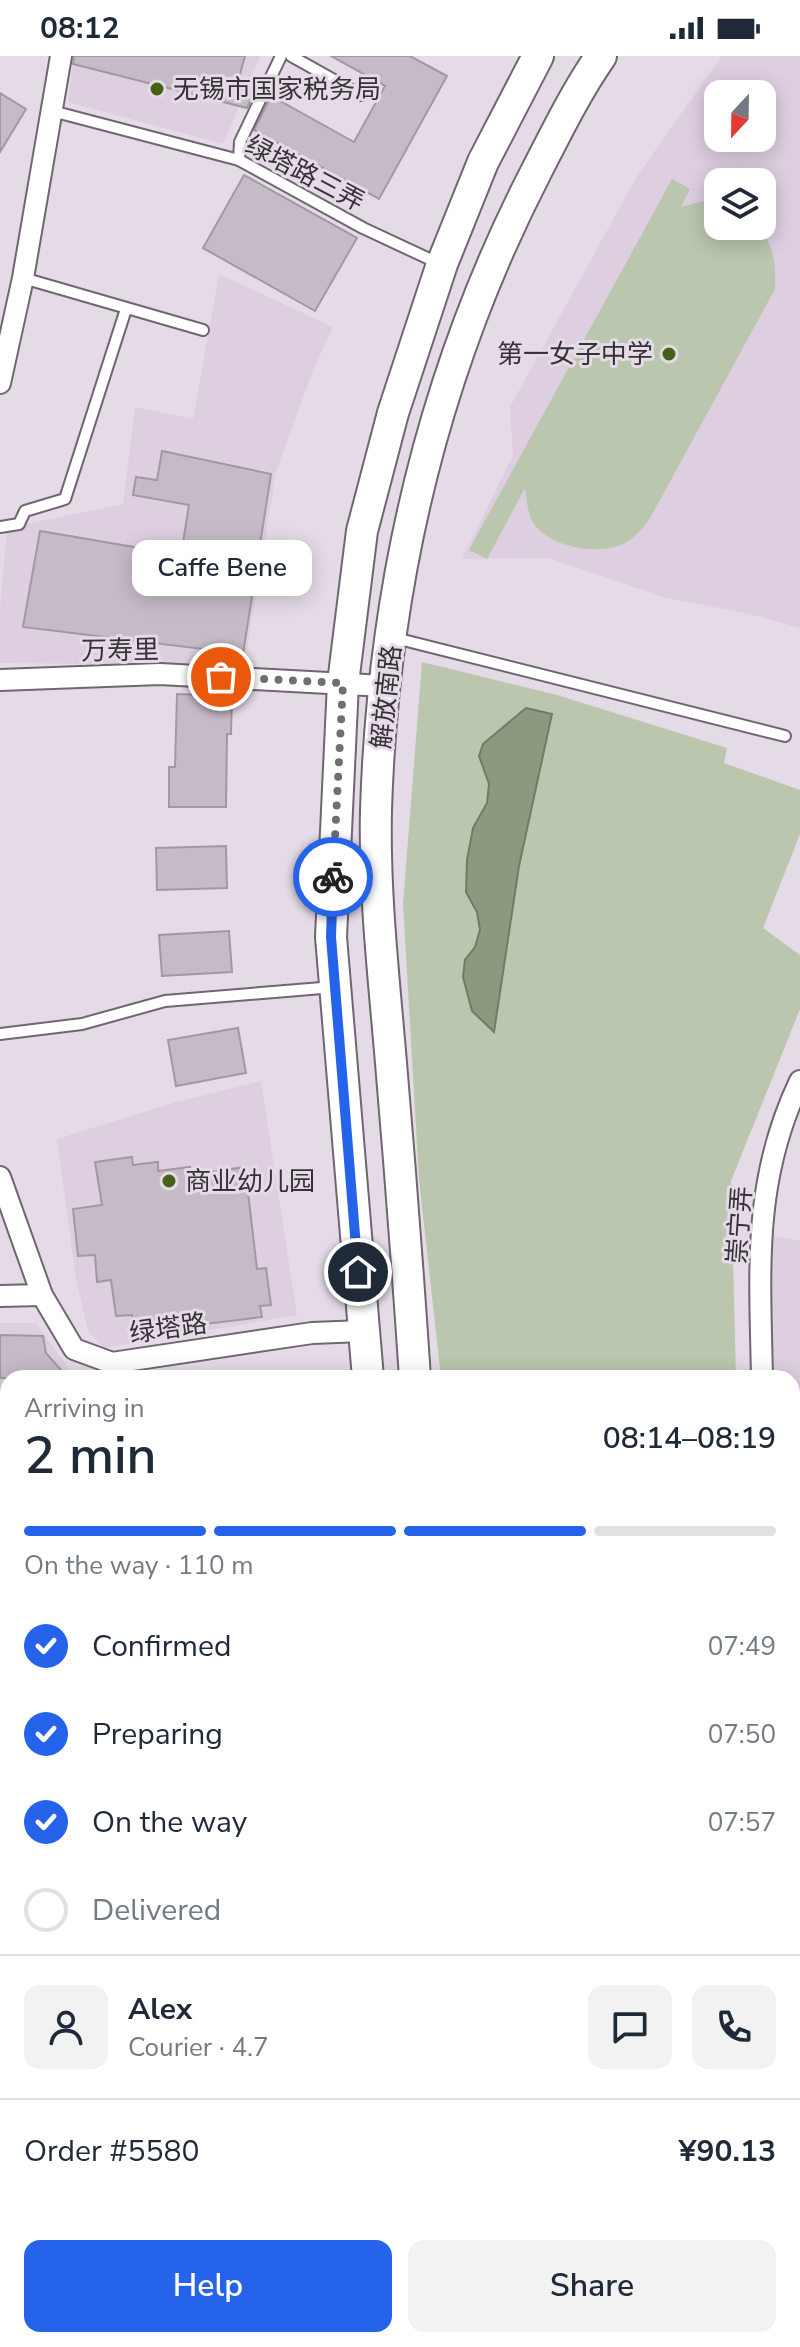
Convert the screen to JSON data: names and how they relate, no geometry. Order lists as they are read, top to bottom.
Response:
{
  "streets": {
    "main road": ["解放南路"],
    "street": ["万寿里", "崇宁弄", "绿塔路"],
    "lane": ["绿塔路三弄"]
  },
  "crossings": [
    ["绿塔路三弄", "解放南路"],
    ["万寿里", "解放南路"],
    ["解放南路", "绿塔路"]
  ],
  "places": [
    "无锡市国家税务局",
    "第一女子中学",
    "Caffe Bene",
    "商业幼儿园"
  ],
  "north": "bottom",
  "page": {
    "status": "08:12",
    "bubble": "Caffe Bene",
    "heading": ["2 min", "Arriving in", "08:14–08:19"],
    "panel": [
      "Alex",
      "Courier · 4.7",
      "Order #5580",
      "¥90.13"
    ],
    "bar": "On the way · 110 m",
    "list": [
      ["Confirmed", "07:49"],
      ["Preparing", "07:50"],
      ["On the way", "07:57"],
      "Delivered"
    ],
    "buttons": ["Help", "Share"]
  }
}
